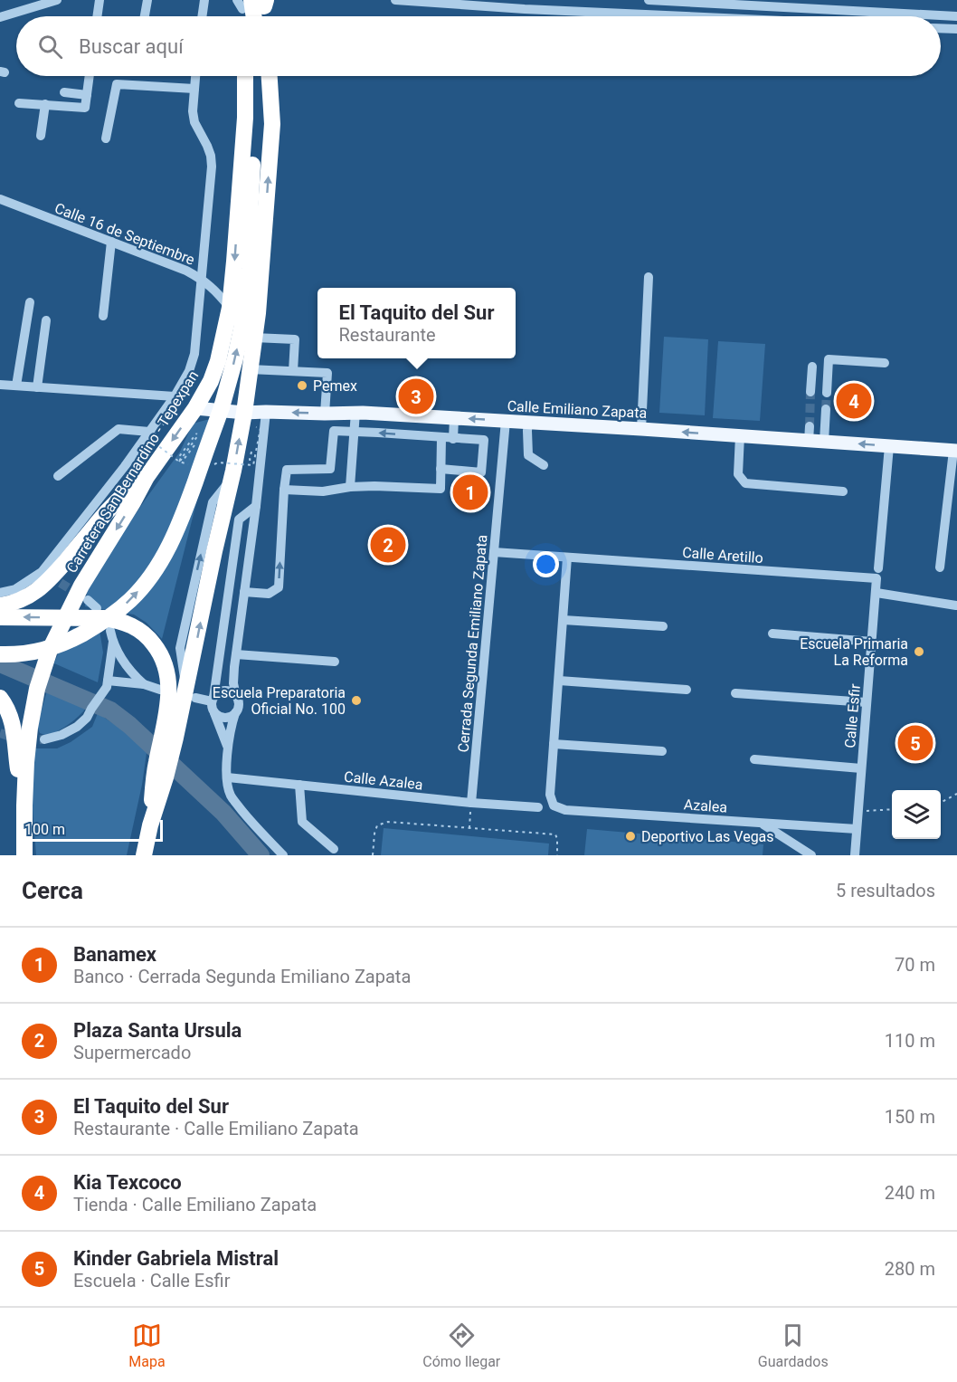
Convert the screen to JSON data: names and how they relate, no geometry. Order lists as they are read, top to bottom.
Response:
{
  "streets": {
    "highway": ["Carretera San Bernardino - Tepexpan"],
    "main road": ["Calle Emiliano Zapata"],
    "street": [
      "Calle 16 de Septiembre",
      "Calle Aretillo",
      "Cerrada Segunda Emiliano Zapata",
      "Calle Esfir",
      "Calle Azalea",
      "Azalea"
    ]
  },
  "crossings": [
    ["Calle 16 de Septiembre", "Carretera San Bernardino - Tepexpan"],
    ["Calle Emiliano Zapata", "Carretera San Bernardino - Tepexpan"],
    ["Calle Emiliano Zapata", "Cerrada Segunda Emiliano Zapata"],
    ["Calle Emiliano Zapata", "Calle Esfir"],
    ["Calle Aretillo", "Cerrada Segunda Emiliano Zapata"],
    ["Calle Aretillo", "Calle Esfir"],
    ["Cerrada Segunda Emiliano Zapata", "Calle Azalea"],
    ["Calle Esfir", "Azalea"]
  ],
  "one_way": ["Calle Emiliano Zapata"],
  "places": [
    "Pemex",
    "Escuela Primaria La Reforma",
    "Escuela Preparatoria Oficial No. 100",
    "Deportivo Las Vegas"
  ],
  "scale_bar": "100 m",
  "page": {
    "search": "Buscar aquí",
    "popup": ["El Taquito del Sur", "Restaurante"],
    "pins": [
      "3",
      "4",
      "1",
      "2",
      "5"
    ],
    "scale": "100 m",
    "heading": ["Cerca", "5 resultados"],
    "list": [
      {
        "mark": "1",
        "name": "Banamex",
        "note": "Banco · Cerrada Segunda Emiliano Zapata",
        "value": "70 m"
      },
      {
        "mark": "2",
        "name": "Plaza Santa Ursula",
        "note": "Supermercado",
        "value": "110 m"
      },
      {
        "mark": "3",
        "name": "El Taquito del Sur",
        "note": "Restaurante · Calle Emiliano Zapata",
        "value": "150 m"
      },
      {
        "mark": "4",
        "name": "Kia Texcoco",
        "note": "Tienda · Calle Emiliano Zapata",
        "value": "240 m"
      },
      {
        "mark": "5",
        "name": "Kinder Gabriela Mistral",
        "note": "Escuela · Calle Esfir",
        "value": "280 m"
      }
    ],
    "nav": ["Mapa", "Cómo llegar", "Guardados"]
  }
}
